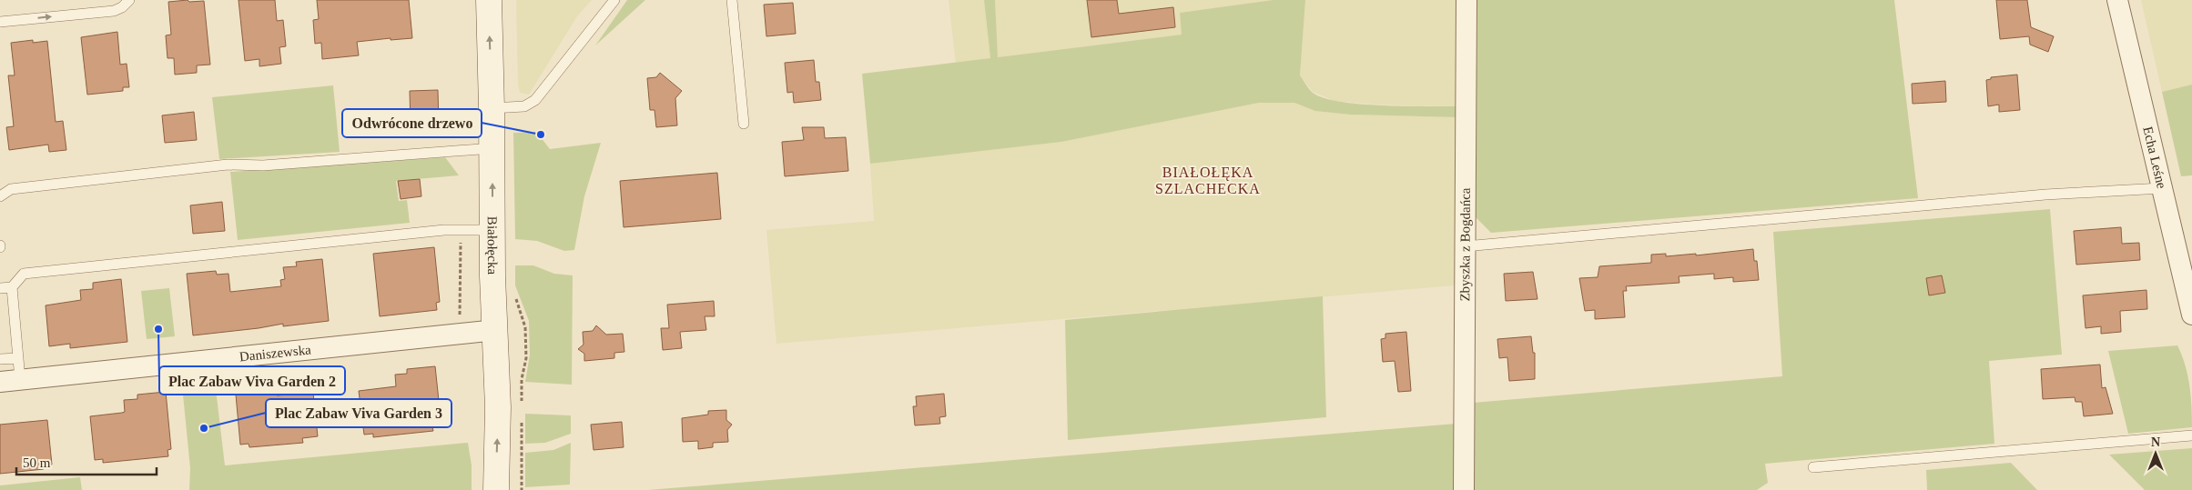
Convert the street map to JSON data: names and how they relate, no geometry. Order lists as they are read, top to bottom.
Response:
{
  "streets": {
    "street": [
      "Echa Leśne",
      "Zbyszka z Bogdańca",
      "Białołęcka",
      "Daniszewska"
    ]
  },
  "crossings": [
    ["Białołęcka", "Daniszewska"]
  ],
  "one_way": ["Białołęcka"],
  "districts": ["BIAŁOŁĘKA SZLACHECKA"],
  "places": ["Odwrócone drzewo", "Plac Zabaw Viva Garden 2", "Plac Zabaw Viva Garden 3"],
  "scale_bar": "50 m",
  "north": "top"
}
